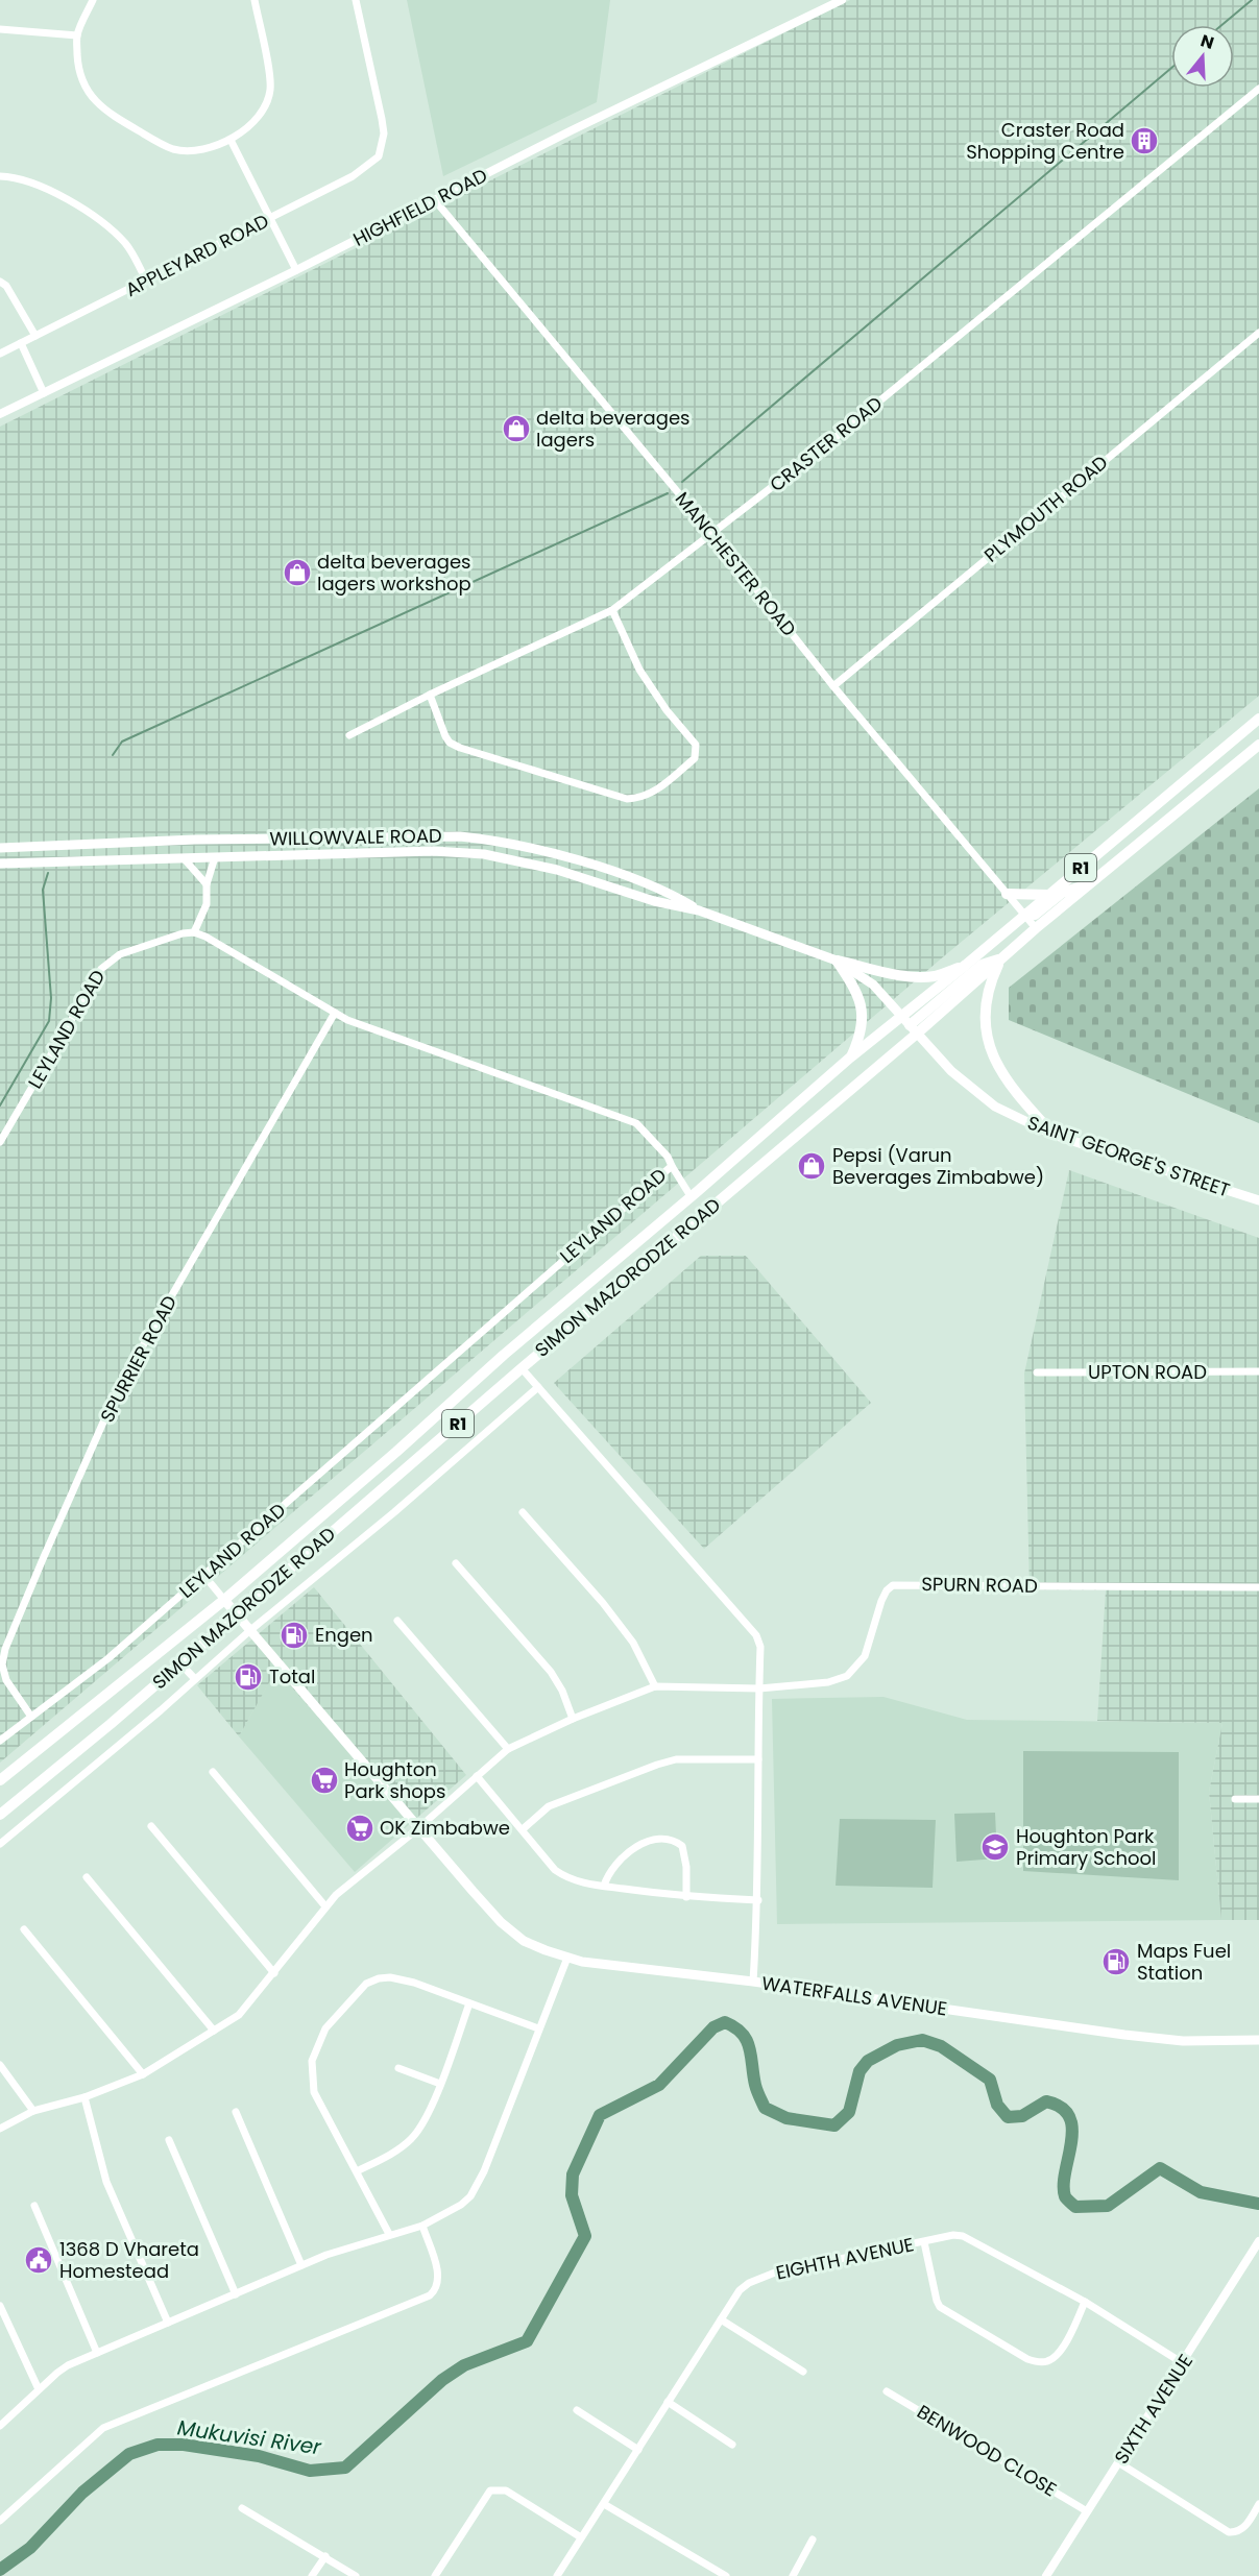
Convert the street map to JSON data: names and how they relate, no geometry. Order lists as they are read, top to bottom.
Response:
{
  "streets": {
    "highway": ["R1", "SIMON MAZORODZE ROAD"],
    "main road": ["WILLOWVALE ROAD", "SAINT GEORGE'S STREET", "WATERFALLS AVENUE"],
    "street": [
      "HIGHFIELD ROAD",
      "APPLEYARD ROAD",
      "CRASTER ROAD",
      "PLYMOUTH ROAD",
      "MANCHESTER ROAD",
      "LEYLAND ROAD",
      "SPURRIER ROAD",
      "UPTON ROAD",
      "SPURN ROAD",
      "EIGHTH AVENUE",
      "SIXTH AVENUE",
      "BENWOOD CLOSE"
    ]
  },
  "crossings": [
    ["HIGHFIELD ROAD", "MANCHESTER ROAD"],
    ["CRASTER ROAD", "MANCHESTER ROAD"],
    ["PLYMOUTH ROAD", "MANCHESTER ROAD"],
    ["MANCHESTER ROAD", "SIMON MAZORODZE ROAD"],
    ["WILLOWVALE ROAD", "SAINT GEORGE'S STREET"],
    ["WILLOWVALE ROAD", "SIMON MAZORODZE ROAD"],
    ["LEYLAND ROAD", "SPURRIER ROAD"],
    ["SAINT GEORGE'S STREET", "SIMON MAZORODZE ROAD"],
    ["SIMON MAZORODZE ROAD", "WATERFALLS AVENUE"],
    ["EIGHTH AVENUE", "SIXTH AVENUE"],
    ["SIXTH AVENUE", "BENWOOD CLOSE"]
  ],
  "water": ["Mukuvisi River"],
  "places": {
    "building": ["Craster Road Shopping Centre"],
    "shop": ["delta beverages lagers", "delta beverages lagers workshop", "Pepsi (Varun Beverages Zimbabwe)"],
    "fuel station": ["Engen", "Total", "Maps Fuel Station"],
    "supermarket": ["Houghton Park shops", "OK Zimbabwe"],
    "school or university": ["Houghton Park Primary School"],
    "public building": ["1368 D Vhareta Homestead"]
  },
  "north": "top"
}
